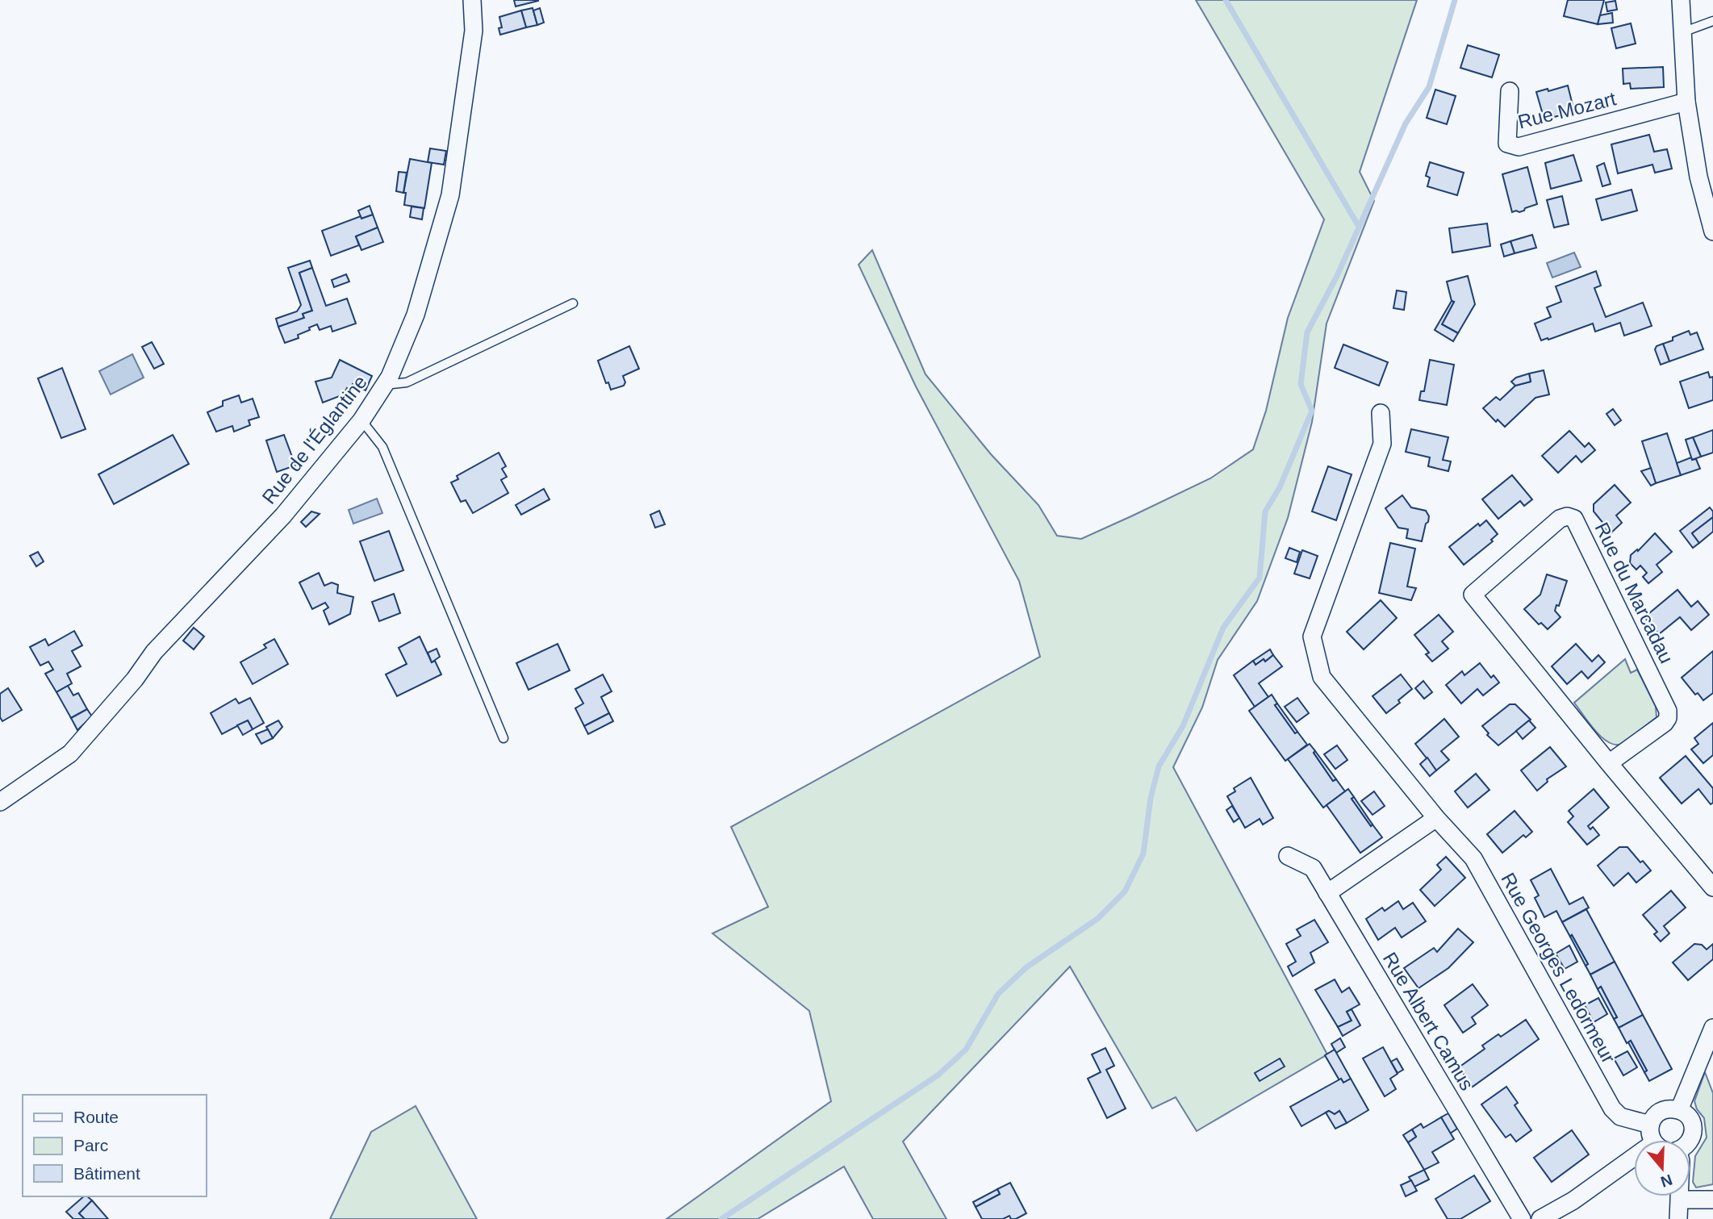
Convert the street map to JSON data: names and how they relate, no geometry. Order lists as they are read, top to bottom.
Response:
{
  "streets": {
    "street": [
      "Rue Mozart",
      "Rue de l'Églantine",
      "Rue du Marcadau",
      "Rue Georges Ledormeur",
      "Rue Albert Camus"
    ]
  },
  "legend": ["Route", "Parc", "Bâtiment"],
  "north": "bottom"
}
